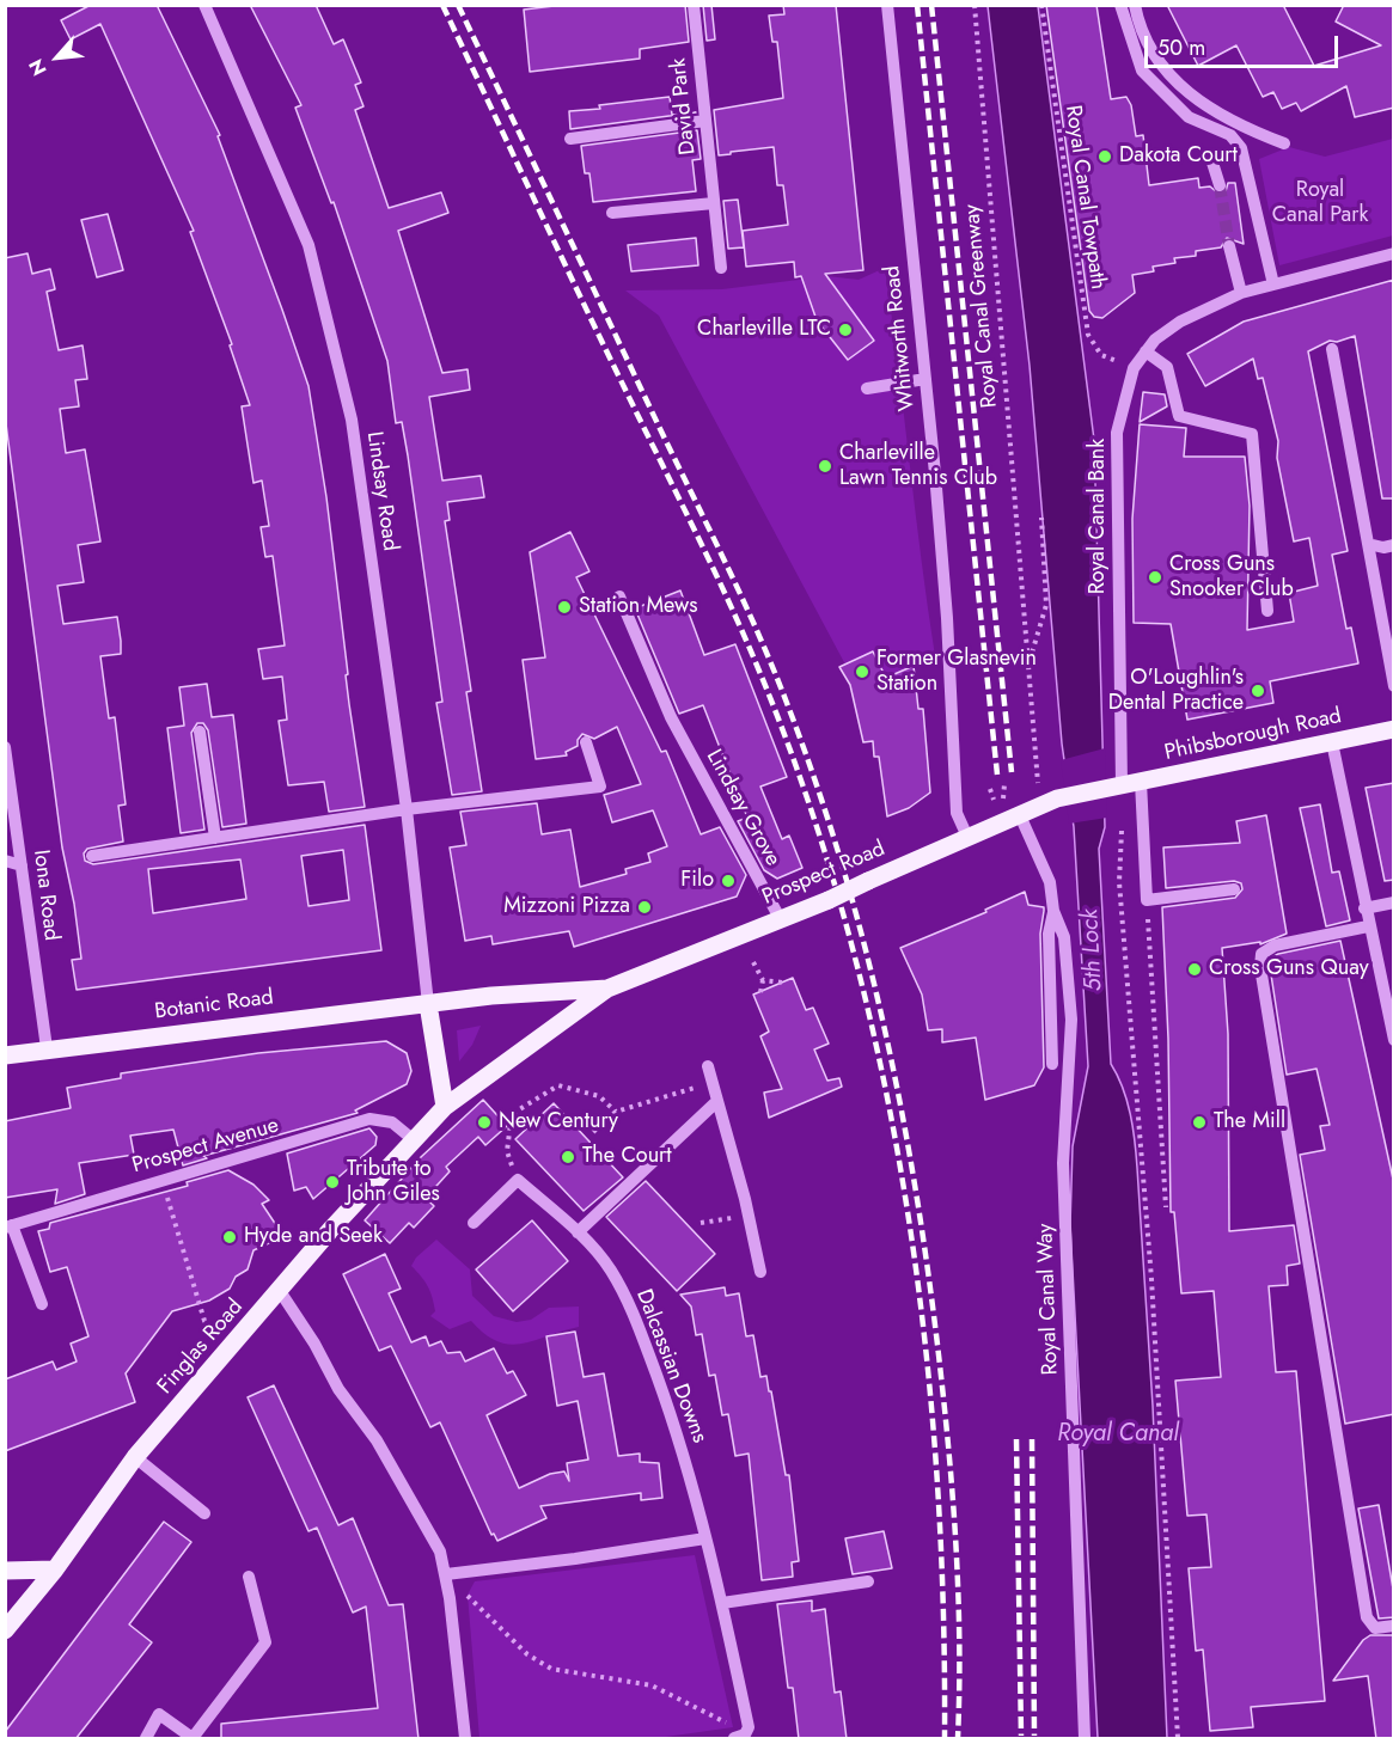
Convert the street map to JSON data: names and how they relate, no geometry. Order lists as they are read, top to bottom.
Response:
{
  "streets": {
    "main road": [
      "Phibsborough Road",
      "Prospect Road",
      "Botanic Road",
      "Finglas Road"
    ],
    "street": [
      "David Park",
      "Whitworth Road",
      "Lindsay Road",
      "Royal Canal Bank",
      "Lindsay Grove",
      "Iona Road",
      "Prospect Avenue",
      "Royal Canal Way",
      "Dalcassian Downs"
    ],
    "path": ["Royal Canal Towpath", "Royal Canal Greenway"]
  },
  "crossings": [
    ["Royal Canal Towpath", "Royal Canal Bank"],
    ["Whitworth Road", "Prospect Road"],
    ["Lindsay Road", "Prospect Road"],
    ["Lindsay Road", "Botanic Road"],
    ["Royal Canal Bank", "Phibsborough Road"],
    ["Phibsborough Road", "Prospect Road"],
    ["Lindsay Grove", "Prospect Road"],
    ["Prospect Road", "Botanic Road"],
    ["Prospect Road", "Royal Canal Way"],
    ["Prospect Road", "Finglas Road"],
    ["Iona Road", "Botanic Road"],
    ["Prospect Avenue", "Finglas Road"]
  ],
  "water": ["5th Lock", "Royal Canal"],
  "parks": ["Royal Canal Park"],
  "places": [
    "Dakota Court",
    "Charleville LTC",
    "Charleville Lawn Tennis Club",
    "Cross Guns Snooker Club",
    "Station Mews",
    "Former Glasnevin Station",
    "O'Loughlin's Dental Practice",
    "Filo",
    "Mizzoni Pizza",
    "Cross Guns Quay",
    "New Century",
    "The Mill",
    "The Court",
    "Tribute to John Giles",
    "Hyde and Seek"
  ],
  "scale_bar": "50 m",
  "north": "bottom left"
}
